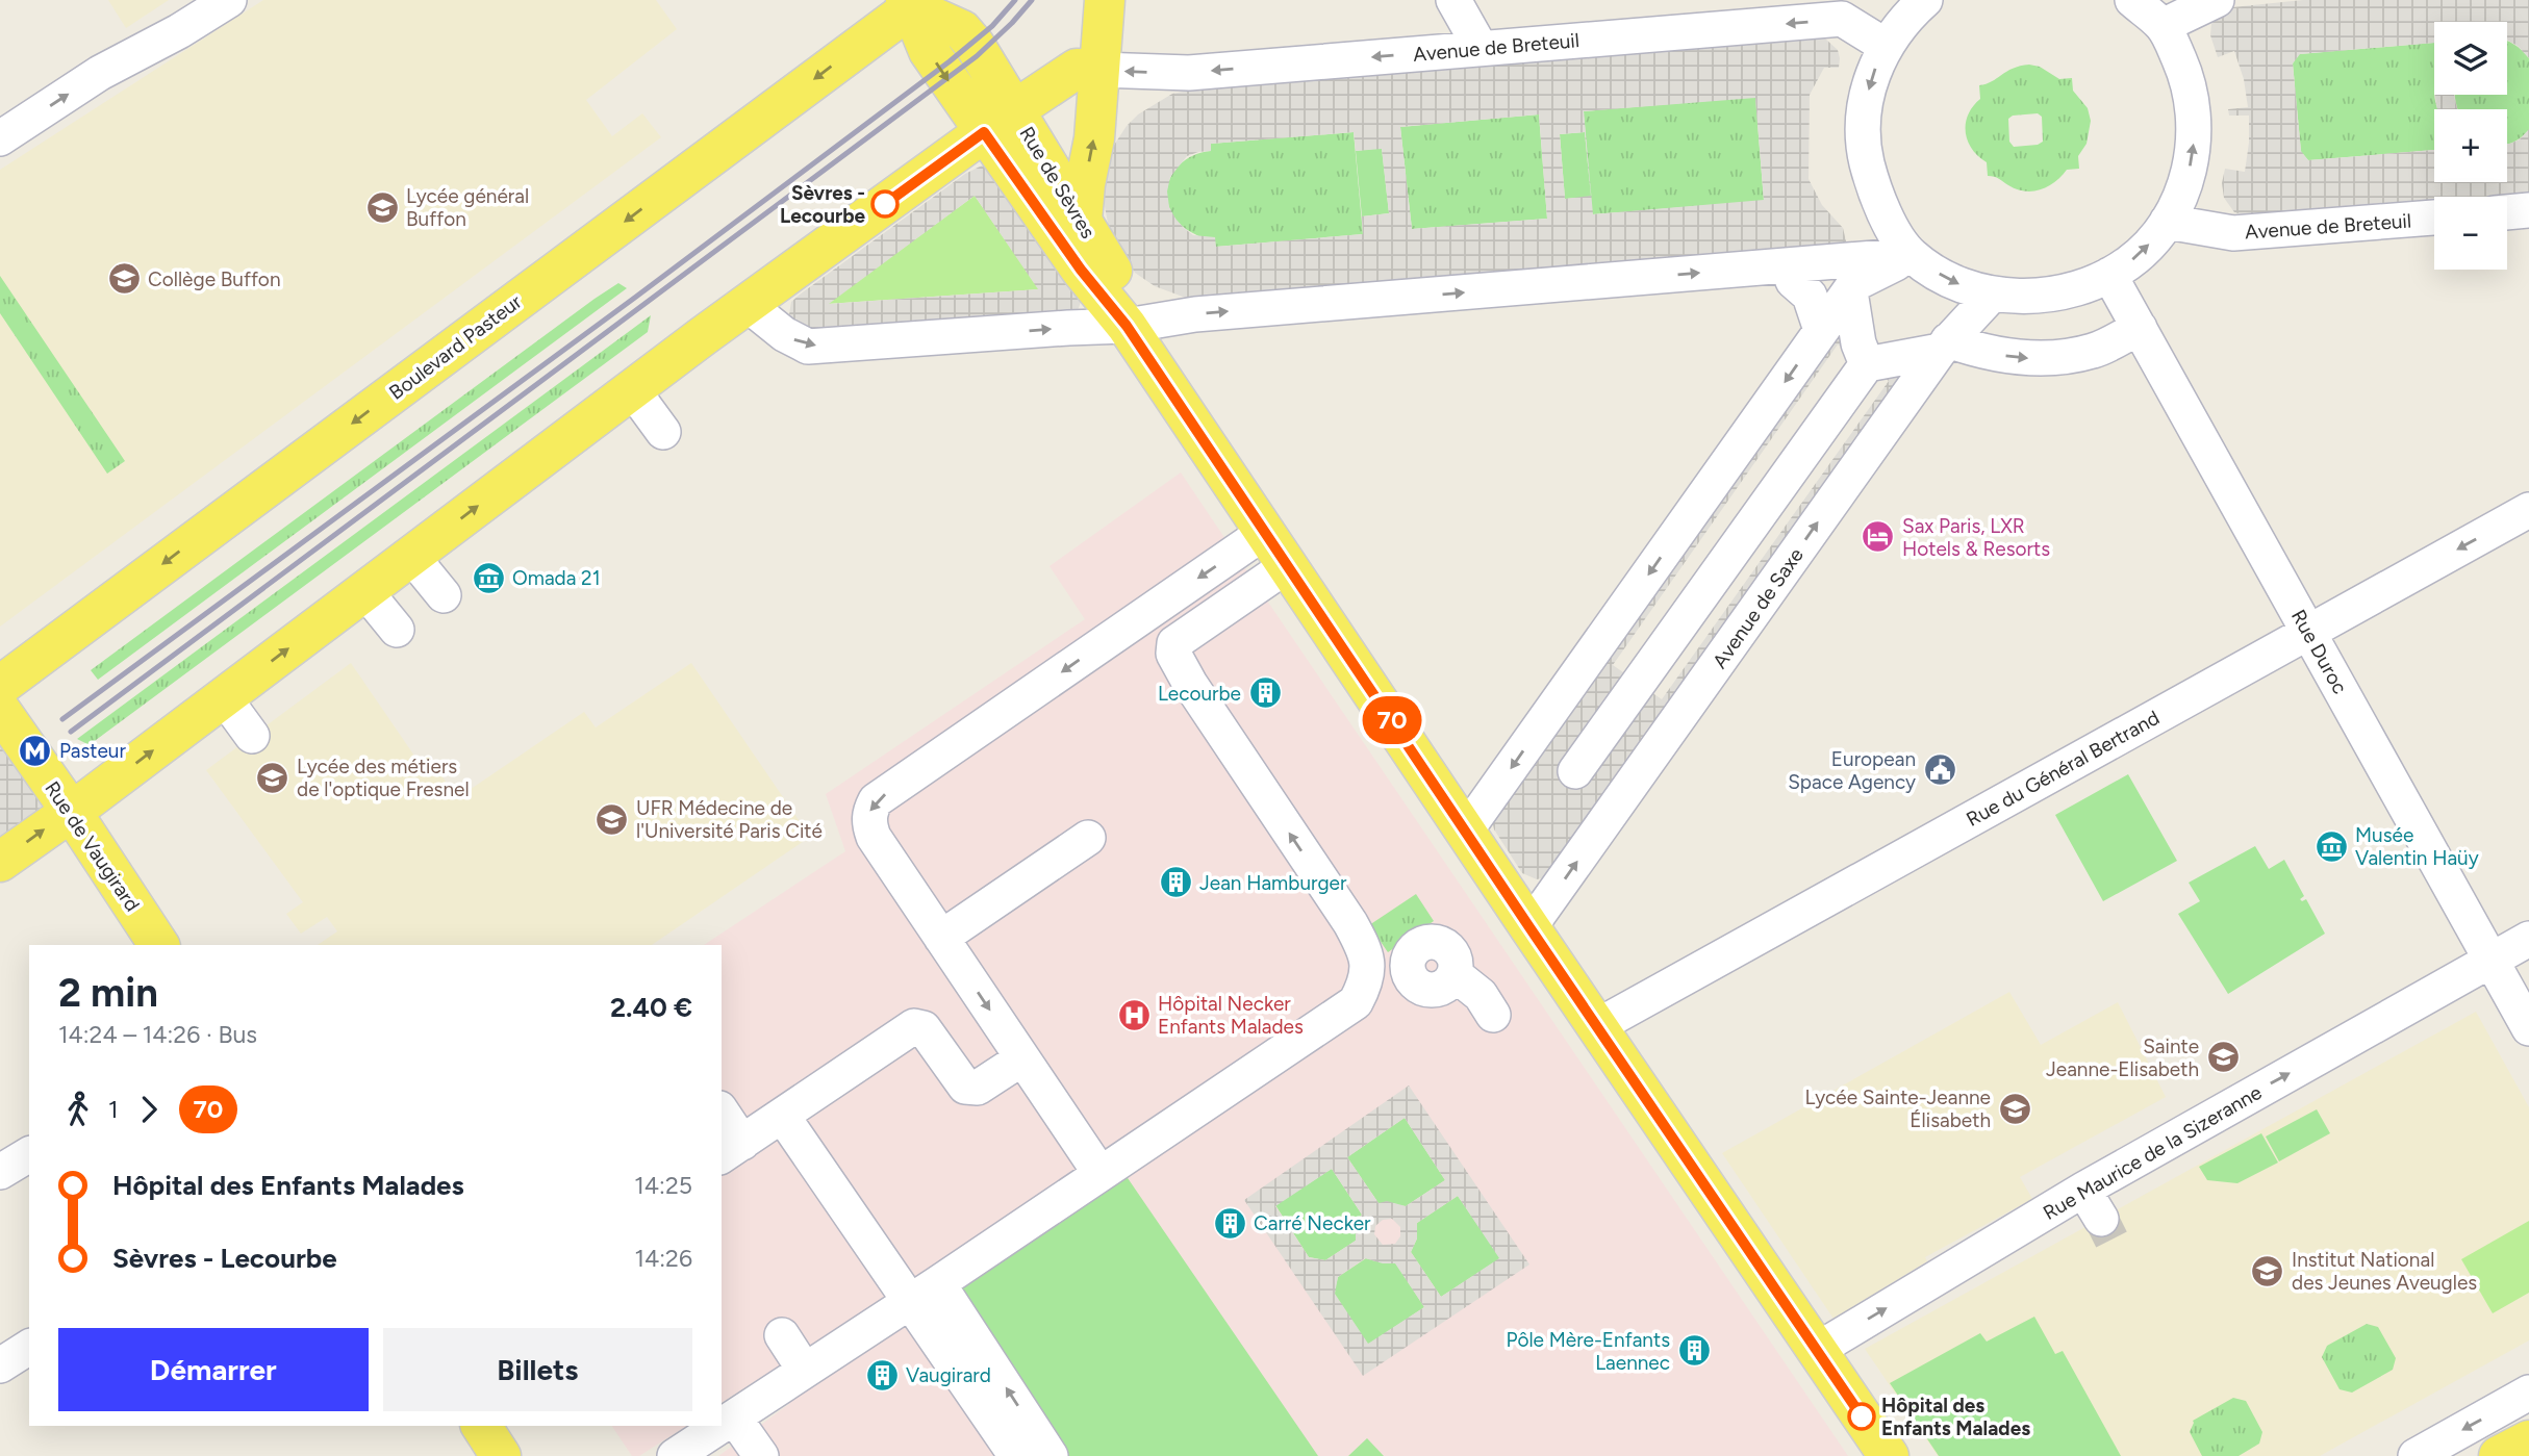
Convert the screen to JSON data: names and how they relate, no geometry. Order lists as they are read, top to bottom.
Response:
{
  "streets": {
    "main road": ["Rue de Sèvres", "Boulevard Pasteur", "Rue de Vaugirard"],
    "street": [
      "Avenue de Breteuil",
      "Avenue de Saxe",
      "Rue Duroc",
      "Rue du Général Bertrand",
      "Rue Maurice de la Sizeranne"
    ]
  },
  "crossings": [
    ["Rue de Sèvres", "Boulevard Pasteur"],
    ["Rue de Sèvres", "Avenue de Saxe"],
    ["Rue de Sèvres", "Rue du Général Bertrand"],
    ["Rue de Sèvres", "Rue Maurice de la Sizeranne"],
    ["Rue Duroc", "Rue du Général Bertrand"],
    ["Rue Duroc", "Rue Maurice de la Sizeranne"]
  ],
  "one_way": ["Rue Maurice de la Sizeranne"],
  "places": {
    "other": ["Sèvres - Lecourbe", "Hôpital des Enfants Malades"],
    "school or university": [
      "Lycée général Buffon",
      "Collège Buffon",
      "Lycée des métiers de l'optique Fresnel",
      "UFR Médecine de l'Université Paris Cité",
      "Sainte Jeanne-Elisabeth",
      "Lycée Sainte-Jeanne Élisabeth",
      "Institut National des Jeunes Aveugles"
    ],
    "hotel": ["Sax Paris, LXR Hotels & Resorts"],
    "museum": ["Omada 21", "Musée Valentin Haüy"],
    "building": [
      "Lecourbe",
      "Jean Hamburger",
      "Carré Necker",
      "Pôle Mère-Enfants Laennec",
      "Vaugirard"
    ],
    "metro station": ["Pasteur"],
    "public building": ["European Space Agency"],
    "hospital": ["Hôpital Necker Enfants Malades"]
  },
  "lines": ["bus line 70"],
  "page": {
    "on_map": "70",
    "map_buttons": ["+", "−"],
    "heading": ["2 min", "14:24 – 14:26 · Bus", "2.40 €"],
    "legs": ["1", "70"],
    "list": [
      {
        "name": "Hôpital des Enfants Malades",
        "value": "14:25"
      },
      {
        "name": "Sèvres - Lecourbe",
        "value": "14:26"
      }
    ],
    "buttons": ["Démarrer", "Billets"]
  }
}
